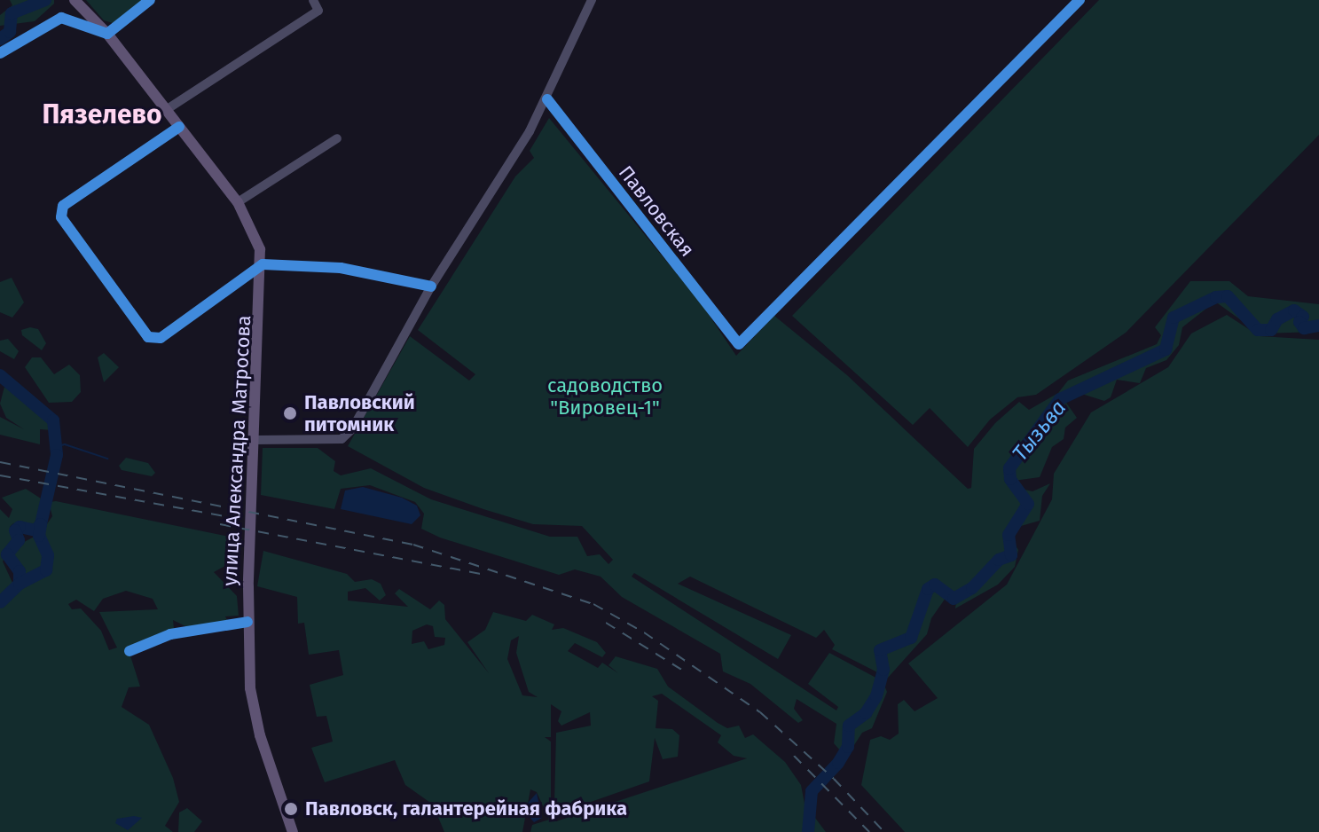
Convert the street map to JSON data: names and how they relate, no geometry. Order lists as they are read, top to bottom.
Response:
{
  "streets": {
    "main road": ["улица Александра Матросова"],
    "street": ["Павловская"]
  },
  "districts": ["Пязелево"],
  "water": ["Тызьва"],
  "parks": ["садоводство \"Вировец-1\""],
  "places": ["Павловский питомник", "Павловск, галантерейная фабрика"]
}
